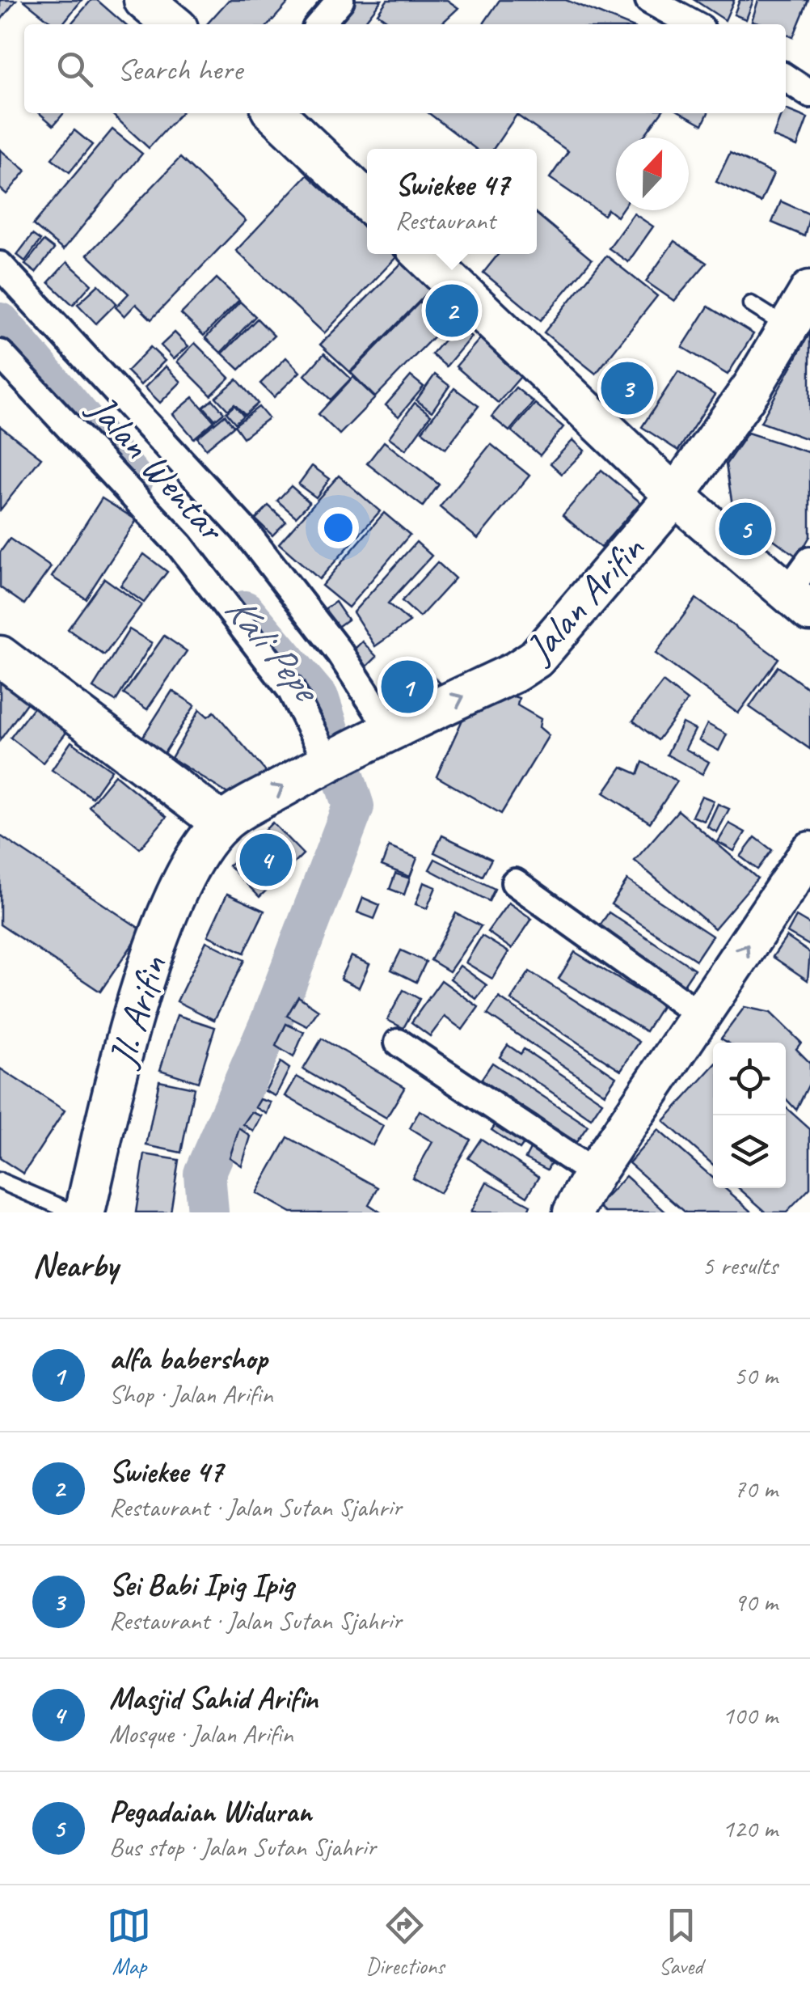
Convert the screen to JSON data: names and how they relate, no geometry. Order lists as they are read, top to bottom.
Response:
{
  "streets": {
    "main road": ["Jalan Arifin", "Jl. Arifin"],
    "street": ["Jalan Wentar"]
  },
  "crossings": [
    ["Jalan Wentar", "Jalan Arifin"],
    ["Jalan Arifin", "Jl. Arifin"]
  ],
  "one_way": ["Jalan Arifin"],
  "water": ["Kali Pepe"],
  "north": "top",
  "page": {
    "search": "Search here",
    "popup": ["Swiekee 47", "Restaurant"],
    "pins": [
      "2",
      "3",
      "5",
      "1",
      "4"
    ],
    "heading": ["Nearby", "5 results"],
    "list": [
      {
        "mark": "1",
        "name": "alfa babershop",
        "note": "Shop · Jalan Arifin",
        "value": "50 m"
      },
      {
        "mark": "2",
        "name": "Swiekee 47",
        "note": "Restaurant · Jalan Sutan Sjahrir",
        "value": "70 m"
      },
      {
        "mark": "3",
        "name": "Sei Babi Ipig Ipig",
        "note": "Restaurant · Jalan Sutan Sjahrir",
        "value": "90 m"
      },
      {
        "mark": "4",
        "name": "Masjid Sahid Arifin",
        "note": "Mosque · Jalan Arifin",
        "value": "100 m"
      },
      {
        "mark": "5",
        "name": "Pegadaian Widuran",
        "note": "Bus stop · Jalan Sutan Sjahrir",
        "value": "120 m"
      }
    ],
    "nav": ["Map", "Directions", "Saved"]
  }
}
